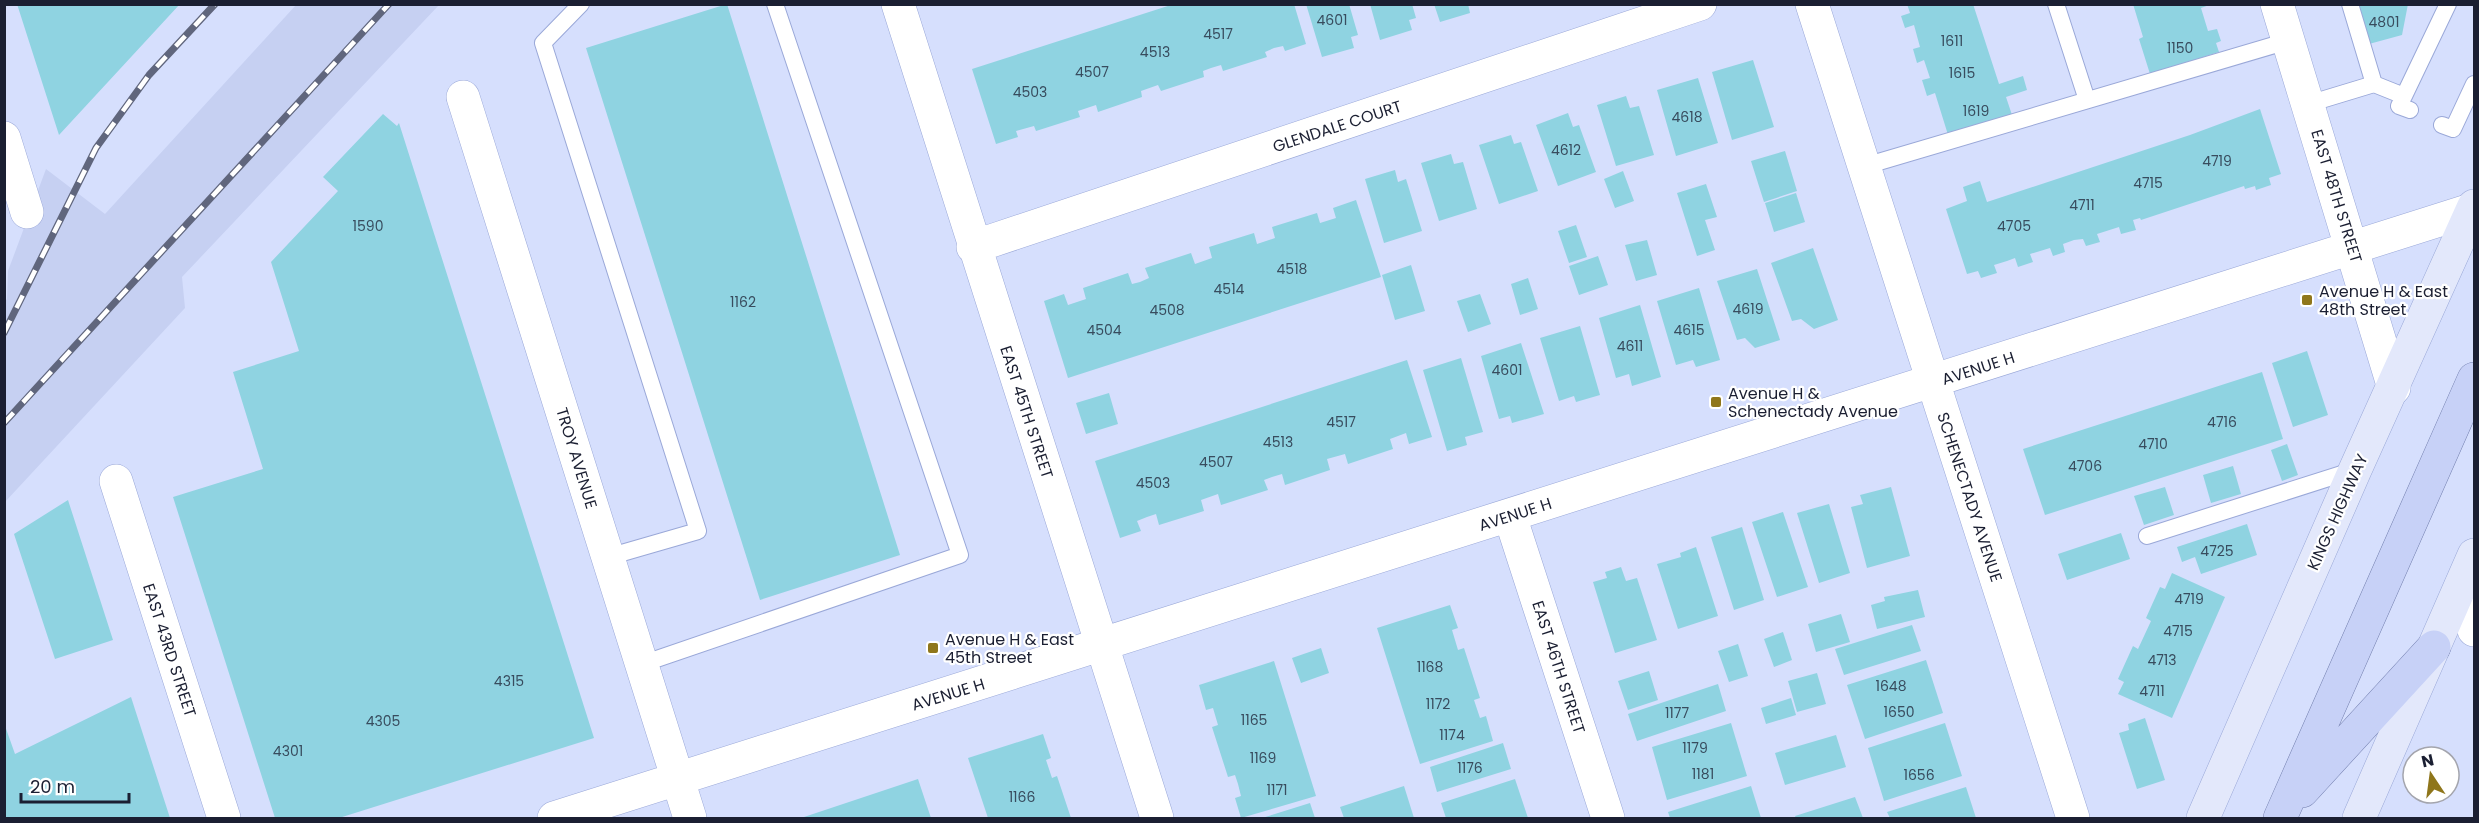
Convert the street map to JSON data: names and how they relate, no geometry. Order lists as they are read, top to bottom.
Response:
{
  "streets": {
    "street": [
      "GLENDALE COURT",
      "EAST 48TH STREET",
      "AVENUE H",
      "EAST 45TH STREET",
      "TROY AVENUE",
      "SCHENECTADY AVENUE",
      "KINGS HIGHWAY",
      "EAST 43RD STREET",
      "EAST 46TH STREET"
    ]
  },
  "crossings": [
    ["GLENDALE COURT", "EAST 45TH STREET"],
    ["EAST 48TH STREET", "AVENUE H"],
    ["EAST 48TH STREET", "KINGS HIGHWAY"],
    ["AVENUE H", "EAST 45TH STREET"],
    ["AVENUE H", "TROY AVENUE"],
    ["AVENUE H", "SCHENECTADY AVENUE"],
    ["AVENUE H", "KINGS HIGHWAY"],
    ["AVENUE H", "EAST 46TH STREET"]
  ],
  "places": {
    "transit": ["Avenue H & East 48th Street", "Avenue H & Schenectady Avenue", "Avenue H & East 45th Street"]
  },
  "house_numbers": [
    "4601",
    "4801",
    "4517",
    "1611",
    "1150",
    "4513",
    "4507",
    "1615",
    "4503",
    "1619",
    "4618",
    "4612",
    "4719",
    "4715",
    "4711",
    "1590",
    "4705",
    "4518",
    "4514",
    "1162",
    "4619",
    "4508",
    "4504",
    "4615",
    "4611",
    "4601",
    "4517",
    "4716",
    "4513",
    "4710",
    "4507",
    "4706",
    "4503",
    "4725",
    "4719",
    "4715",
    "4713",
    "1168",
    "4315",
    "1648",
    "4711",
    "1172",
    "1650",
    "1177",
    "1165",
    "4305",
    "1174",
    "1179",
    "4301",
    "1169",
    "1176",
    "1181",
    "1656",
    "1171",
    "1166"
  ],
  "scale_bar": "20 m",
  "north": "top"
}
